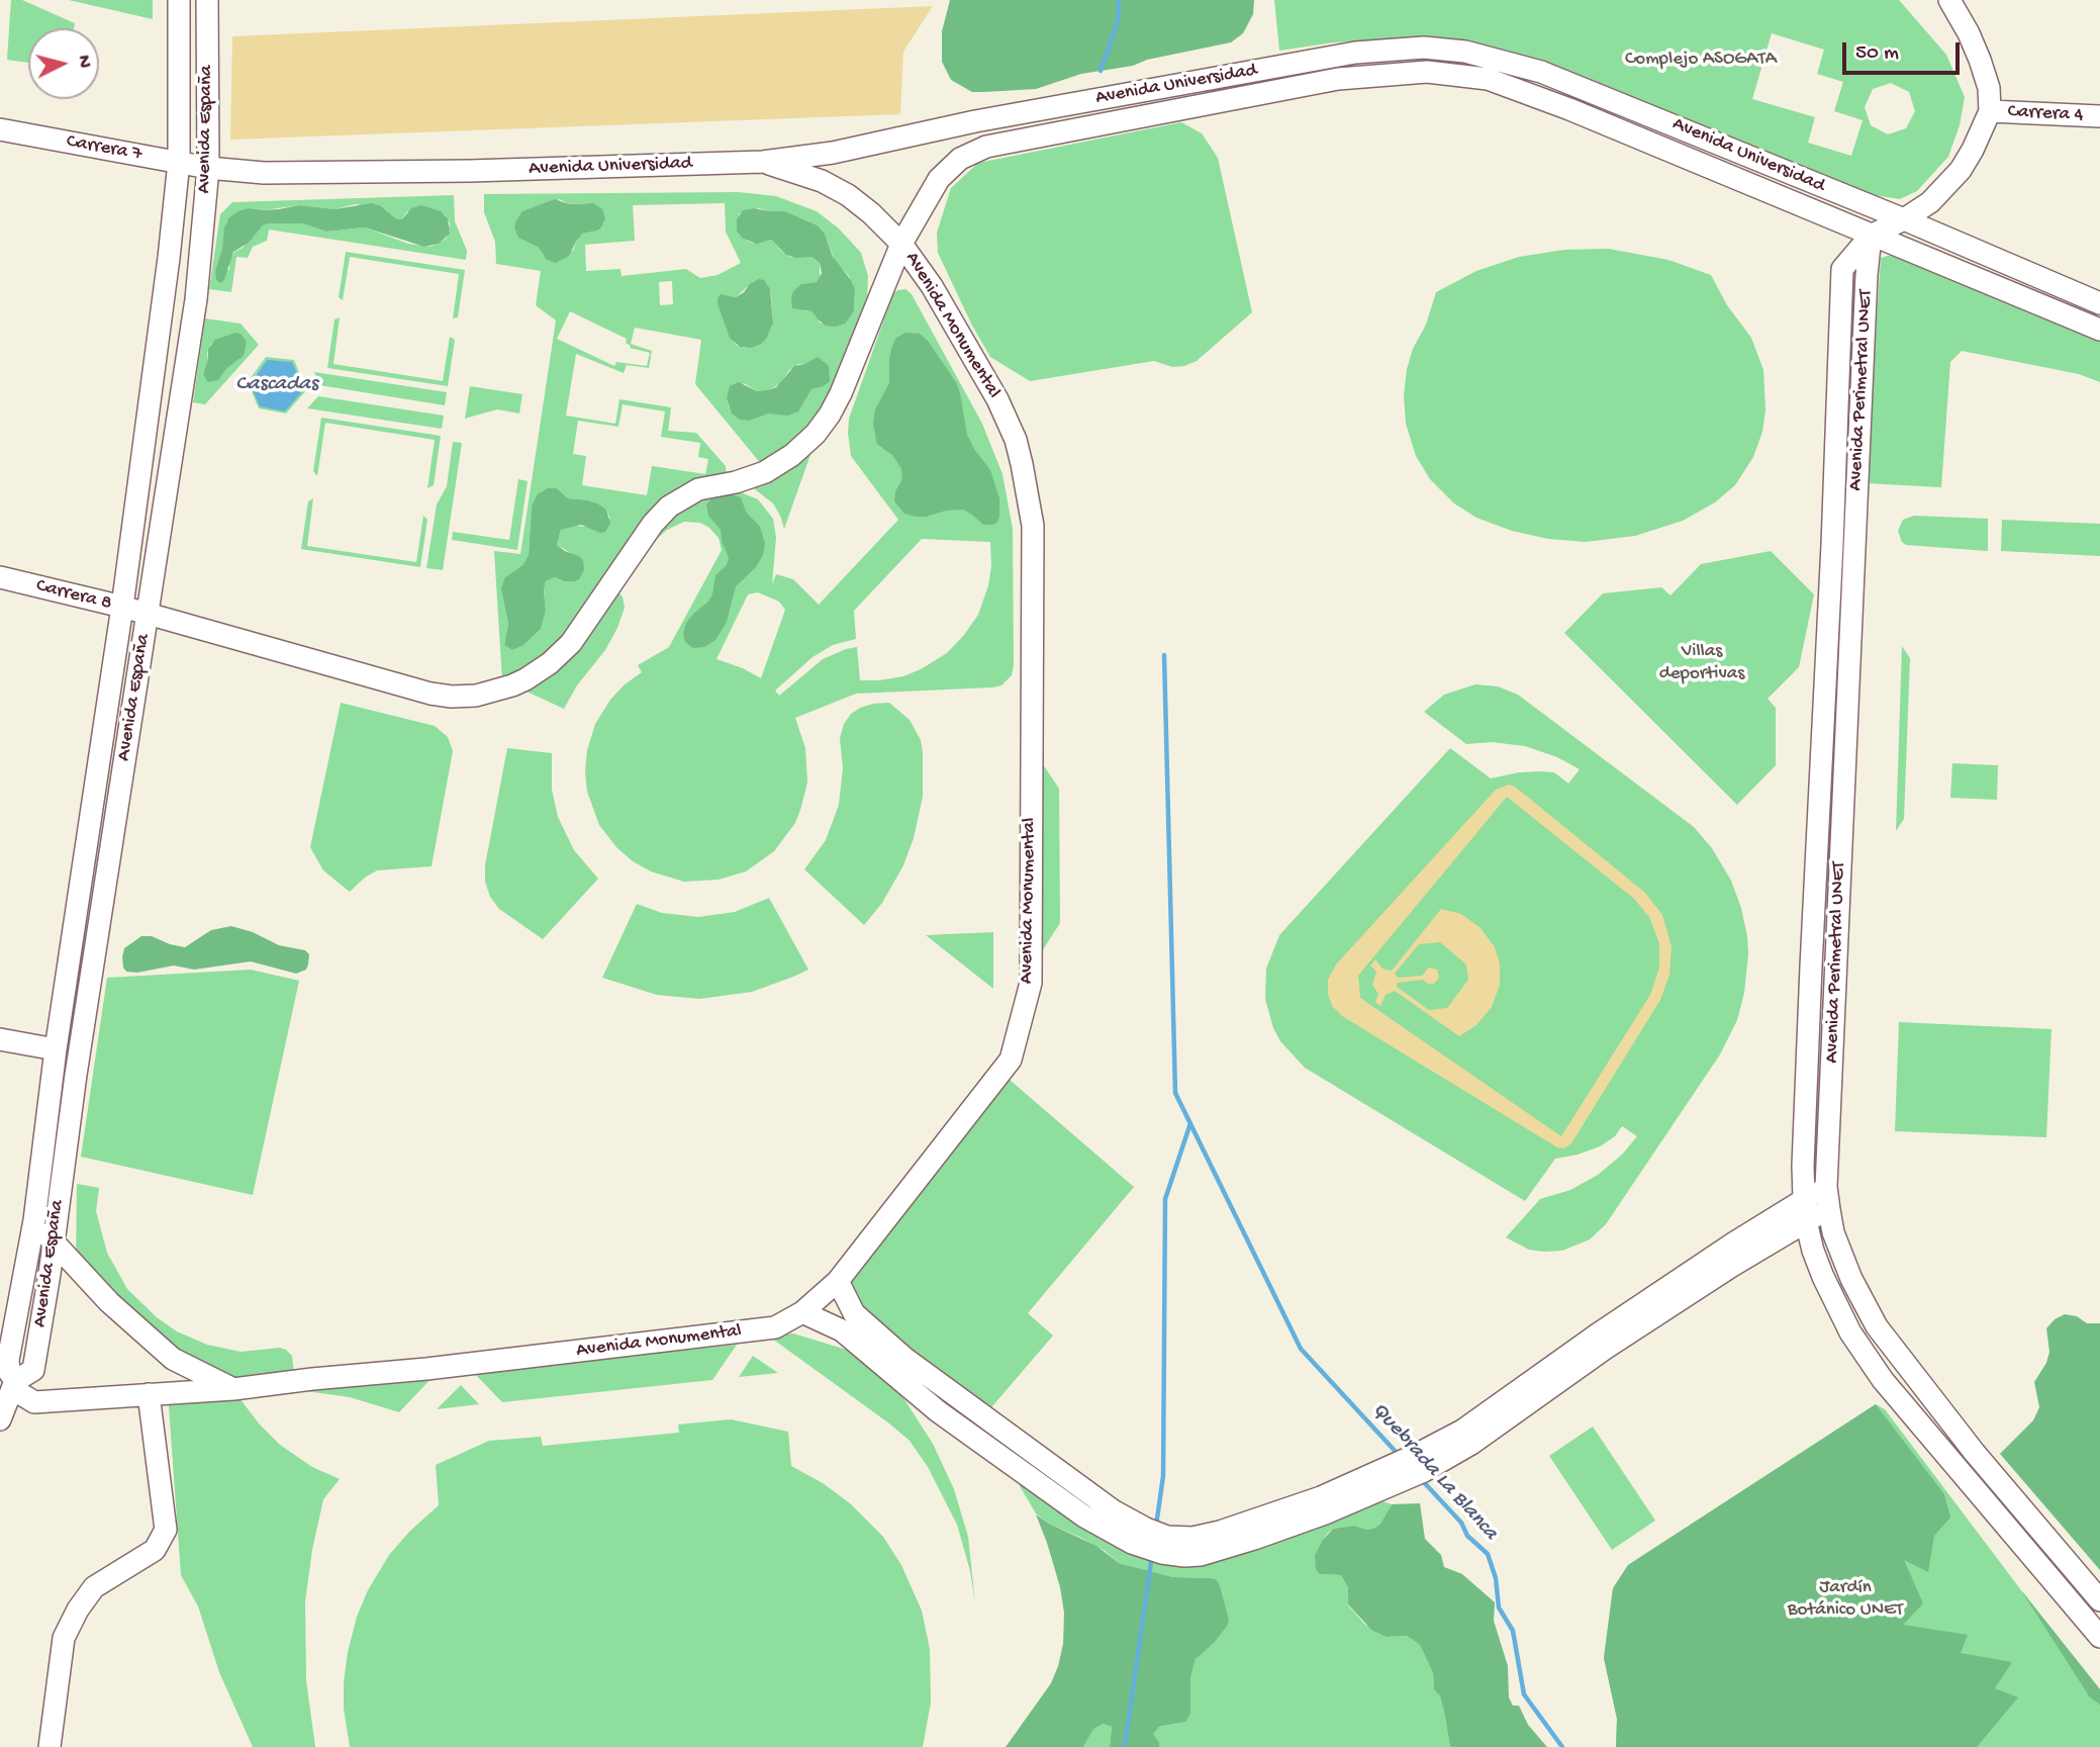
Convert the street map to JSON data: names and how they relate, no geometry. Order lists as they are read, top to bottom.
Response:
{
  "streets": {
    "street": [
      "Avenida Universidad",
      "Carrera 4",
      "Avenida España",
      "Carrera 7",
      "Avenida Monumental",
      "Avenida Perimetral UNET",
      "Carrera 8"
    ]
  },
  "crossings": [
    ["Avenida Universidad", "Avenida España"],
    ["Avenida Universidad", "Carrera 7"],
    ["Avenida Universidad", "Avenida Monumental"],
    ["Avenida Universidad", "Avenida Perimetral UNET"],
    ["Avenida Universidad", "Carrera 8"],
    ["Avenida España", "Carrera 7"],
    ["Avenida España", "Avenida Monumental"],
    ["Avenida España", "Carrera 8"]
  ],
  "water": ["Cascadas", "Quebrada La Blanca"],
  "parks": ["Complejo ASOGATA", "Villas deportivas", "Jardín Botánico UNET"],
  "scale_bar": "50 m",
  "north": "right"
}
